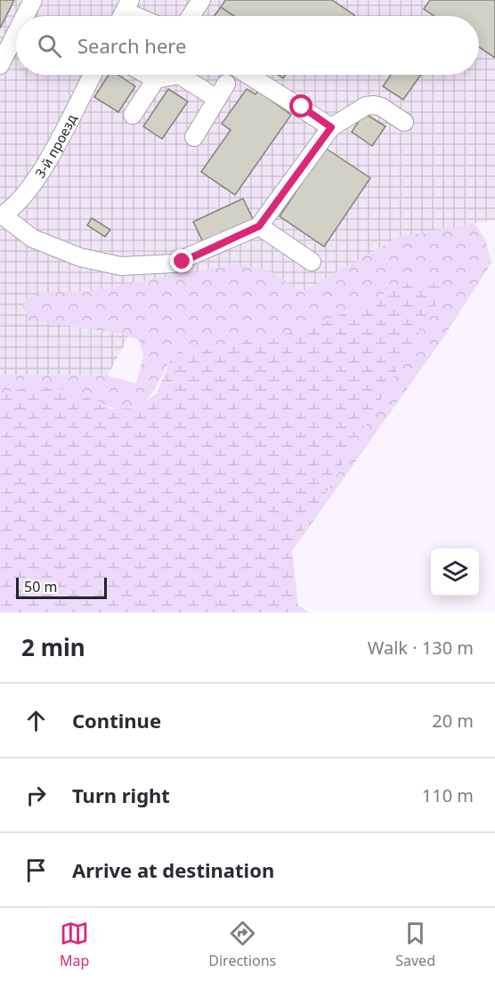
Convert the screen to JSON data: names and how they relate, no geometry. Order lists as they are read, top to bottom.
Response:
{
  "streets": {
    "street": ["3-й проезд"]
  },
  "scale_bar": "50 m",
  "page": {
    "search": "Search here",
    "scale": "50 m",
    "heading": ["2 min", "Walk · 130 m"],
    "list": [
      ["Continue", "20 m"],
      ["Turn right", "110 m"],
      "Arrive at destination"
    ],
    "nav": ["Map", "Directions", "Saved"]
  }
}
